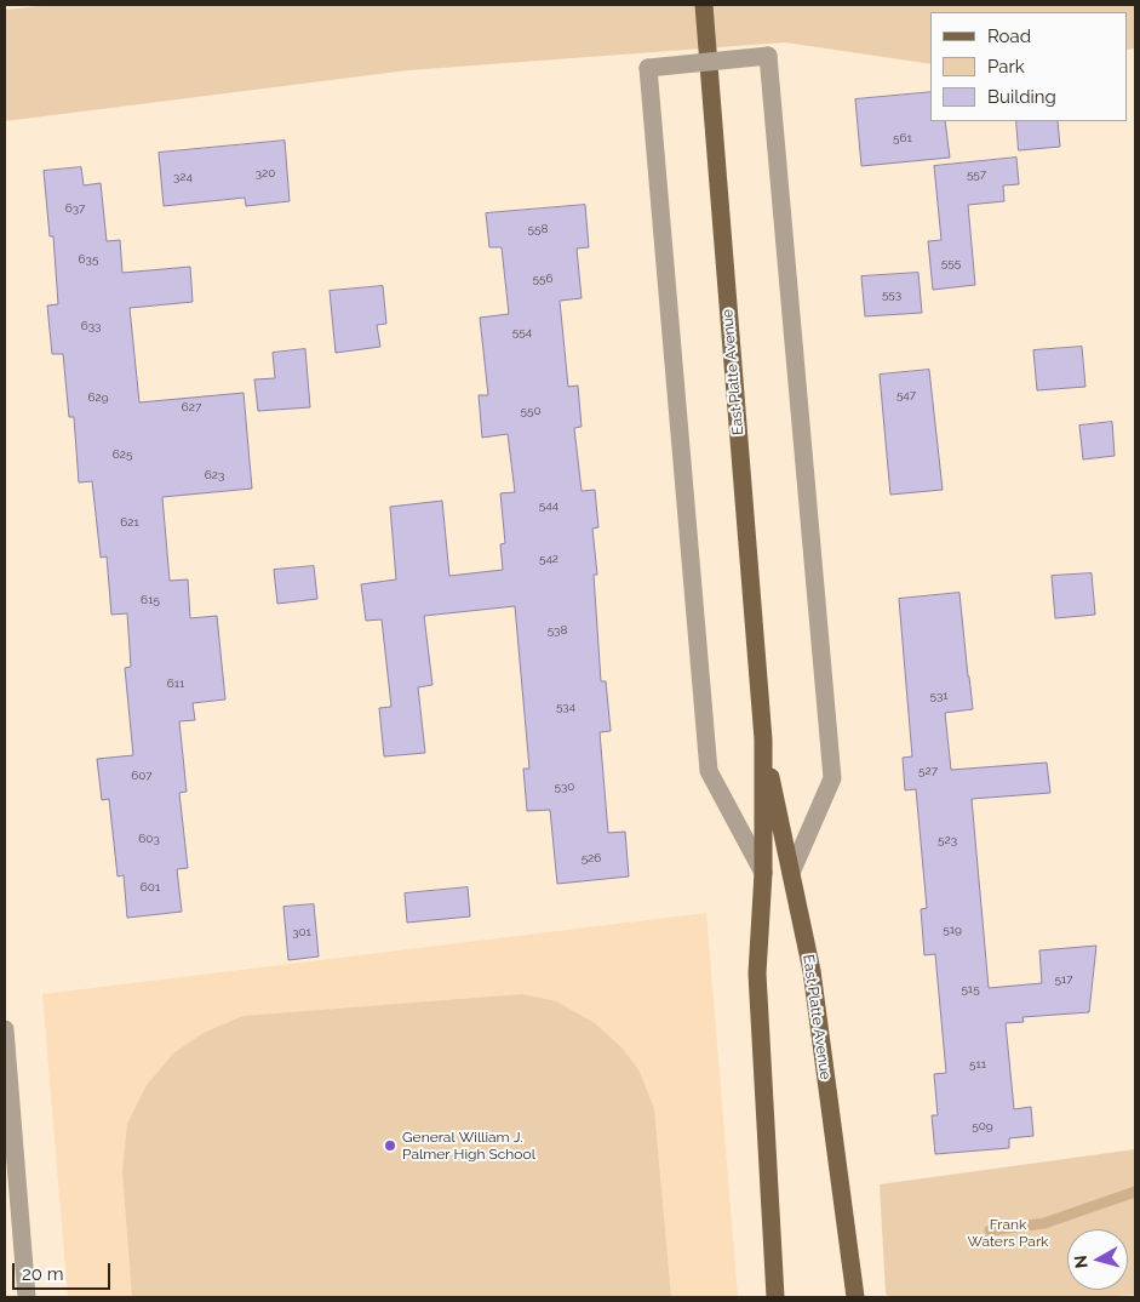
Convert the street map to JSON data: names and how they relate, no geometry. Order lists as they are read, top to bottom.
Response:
{
  "streets": {
    "main road": ["East Platte Avenue"]
  },
  "parks": ["Frank Waters Park"],
  "places": ["General William J. Palmer High School"],
  "house_numbers": [
    "561",
    "320",
    "557",
    "324",
    "637",
    "558",
    "635",
    "555",
    "556",
    "553",
    "633",
    "554",
    "547",
    "629",
    "627",
    "550",
    "625",
    "623",
    "544",
    "621",
    "542",
    "615",
    "538",
    "611",
    "531",
    "534",
    "527",
    "607",
    "530",
    "603",
    "523",
    "526",
    "601",
    "519",
    "301",
    "517",
    "515",
    "511",
    "509"
  ],
  "legend": ["Road", "Park", "Building"],
  "scale_bar": "20 m",
  "north": "left"
}
